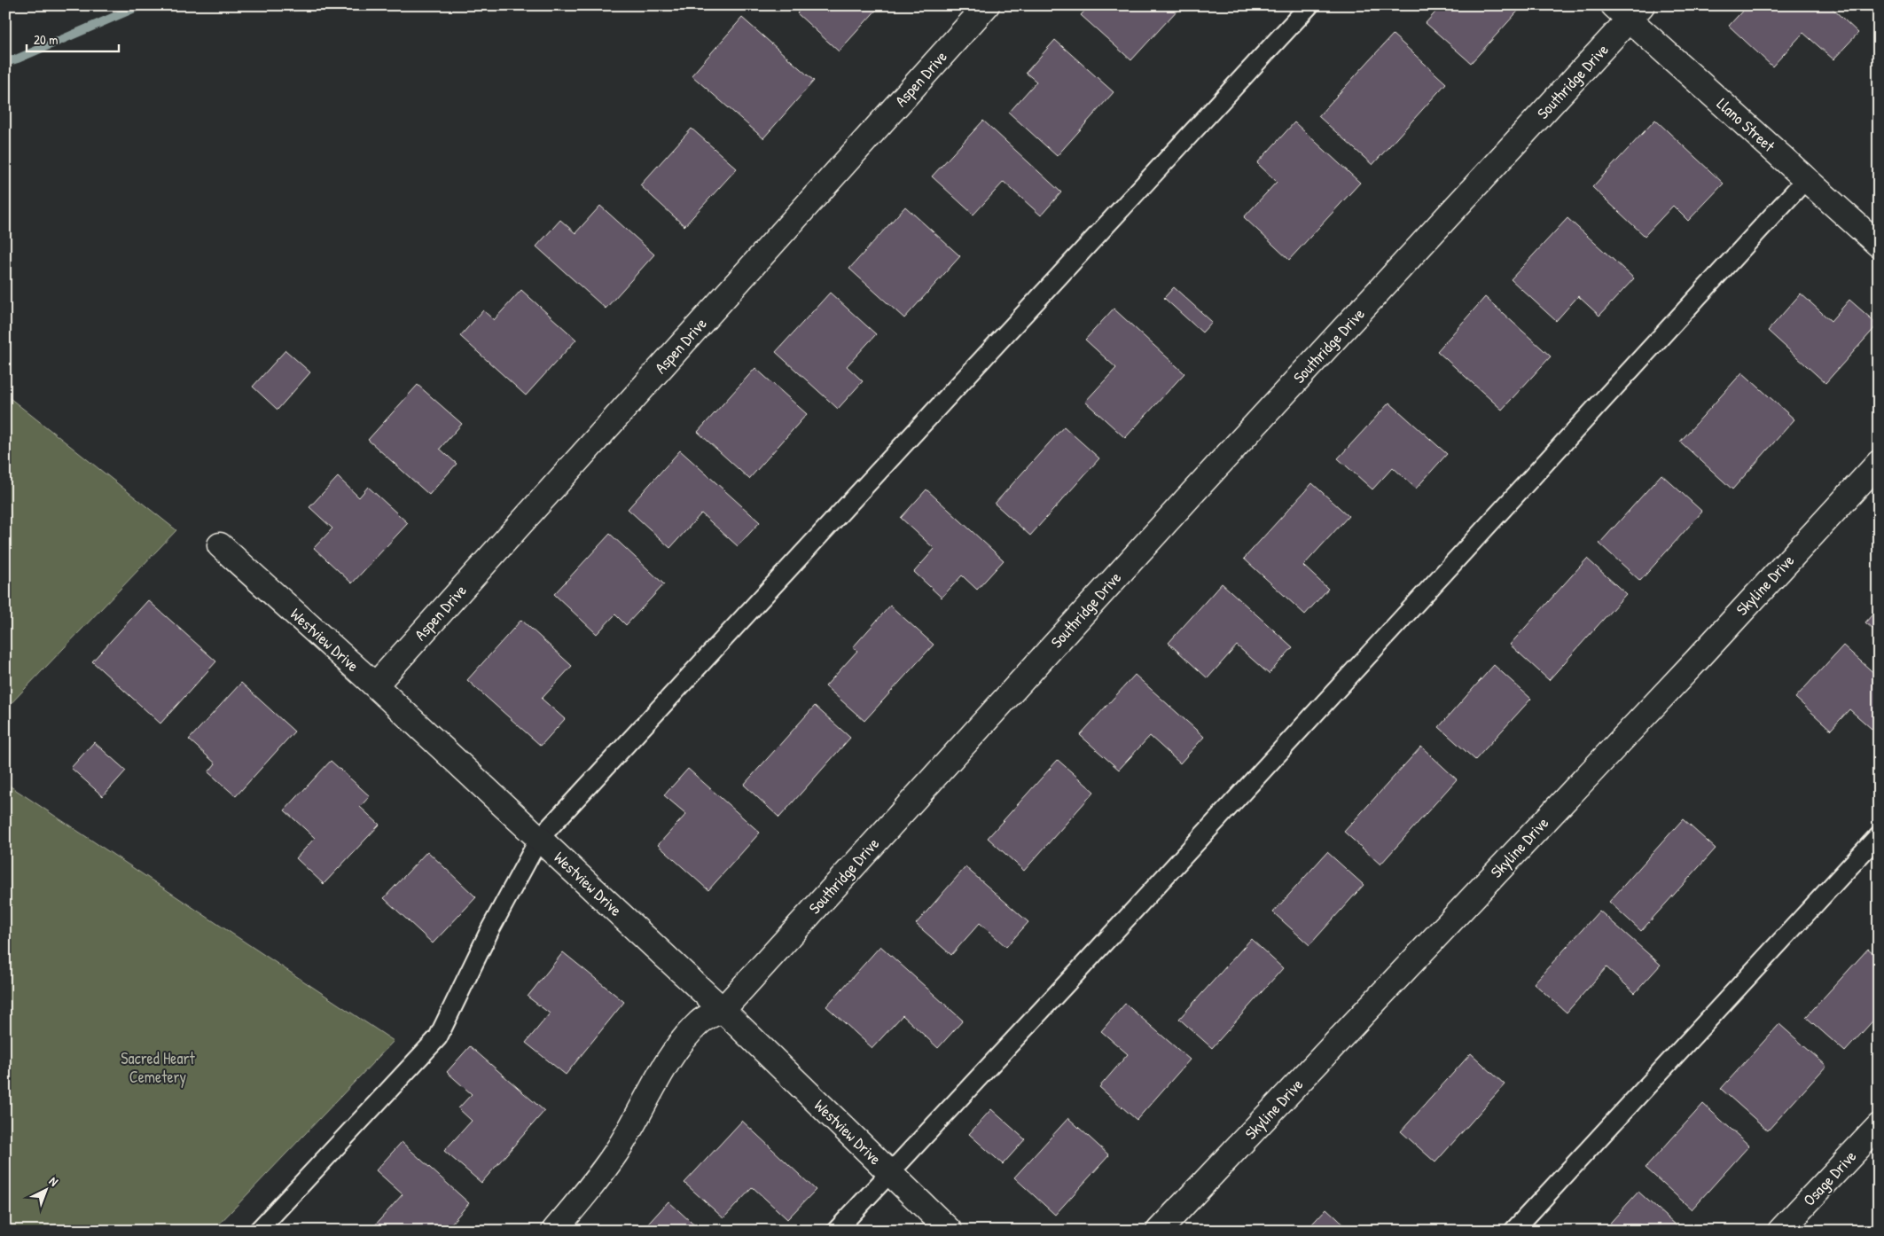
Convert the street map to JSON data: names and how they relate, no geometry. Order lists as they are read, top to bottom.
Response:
{
  "streets": {
    "street": [
      "Aspen Drive",
      "Southridge Drive",
      "Llano Street",
      "Skyline Drive",
      "Westview Drive",
      "Osage Drive"
    ]
  },
  "crossings": [
    ["Aspen Drive", "Westview Drive"],
    ["Southridge Drive", "Llano Street"],
    ["Southridge Drive", "Westview Drive"]
  ],
  "parks": ["Sacred Heart Cemetery"],
  "scale_bar": "20 m",
  "north": "top right"
}
